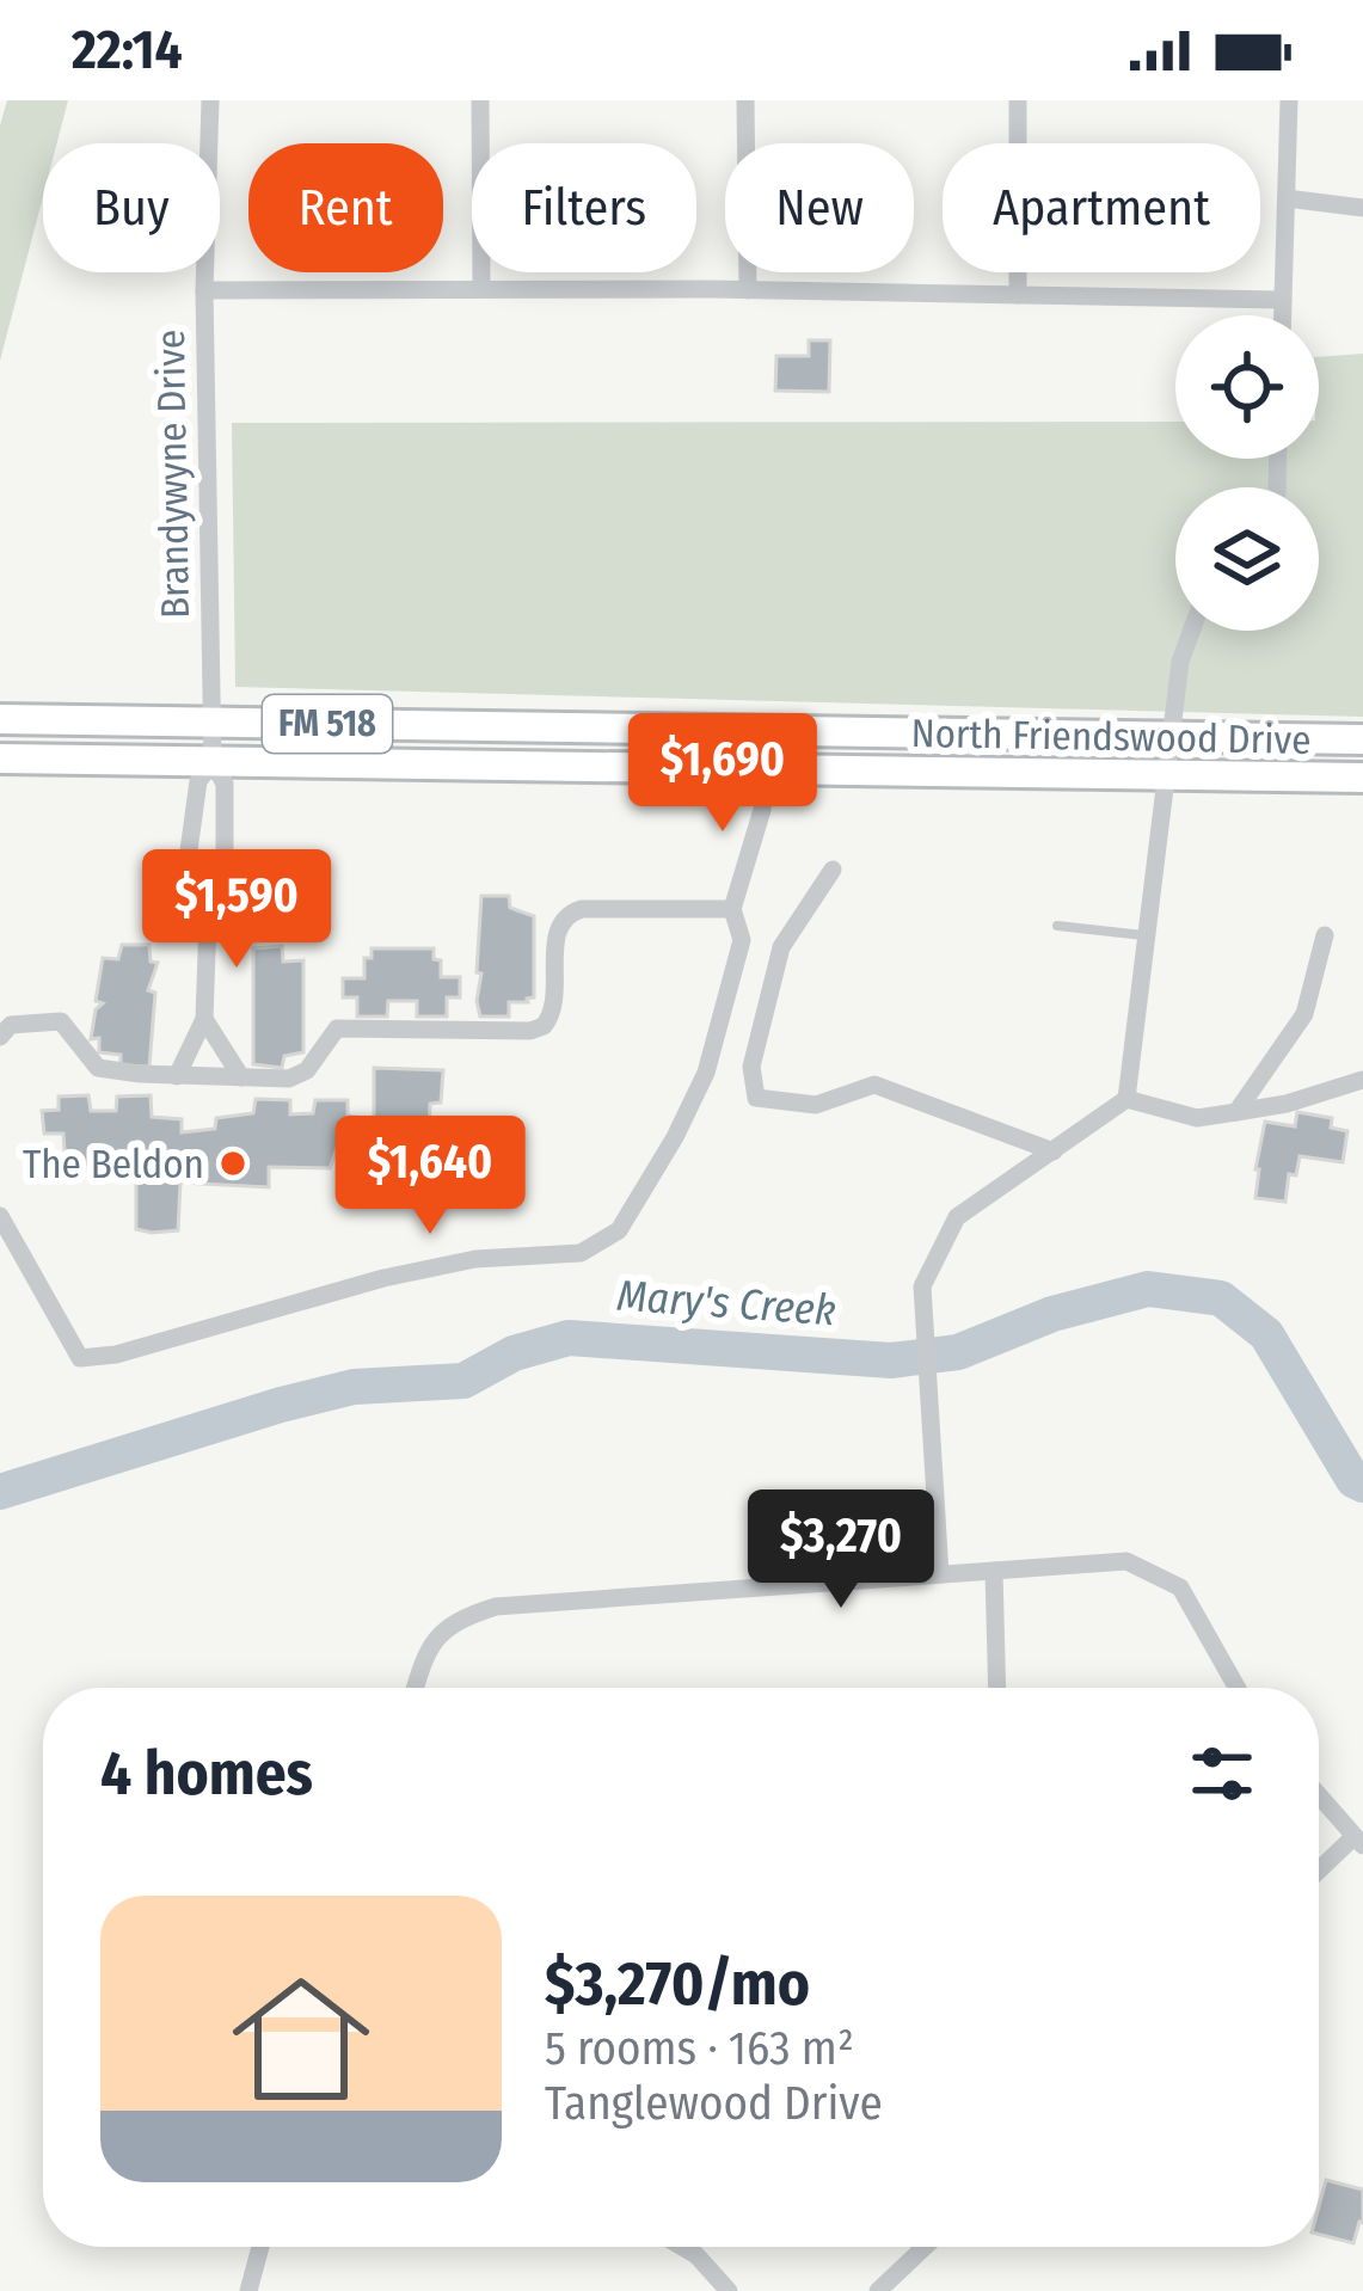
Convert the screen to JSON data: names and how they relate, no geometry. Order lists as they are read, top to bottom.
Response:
{
  "streets": {
    "main road": ["FM 518", "North Friendswood Drive"],
    "street": ["Brandywyne Drive"]
  },
  "crossings": [
    ["Brandywyne Drive", "North Friendswood Drive"]
  ],
  "water": ["Mary's Creek"],
  "places": ["The Beldon"],
  "page": {
    "status": "22:14",
    "chip": [
      "Buy",
      "Rent",
      "Filters",
      "New",
      "Apartment"
    ],
    "price": [
      "$1,690",
      "$1,590",
      "$1,640",
      "$3,270"
    ],
    "heading": "4 homes",
    "list": [
      {
        "name": "$3,270/mo",
        "note": "5 rooms · 163 m² · Tanglewood Drive"
      }
    ]
  }
}
